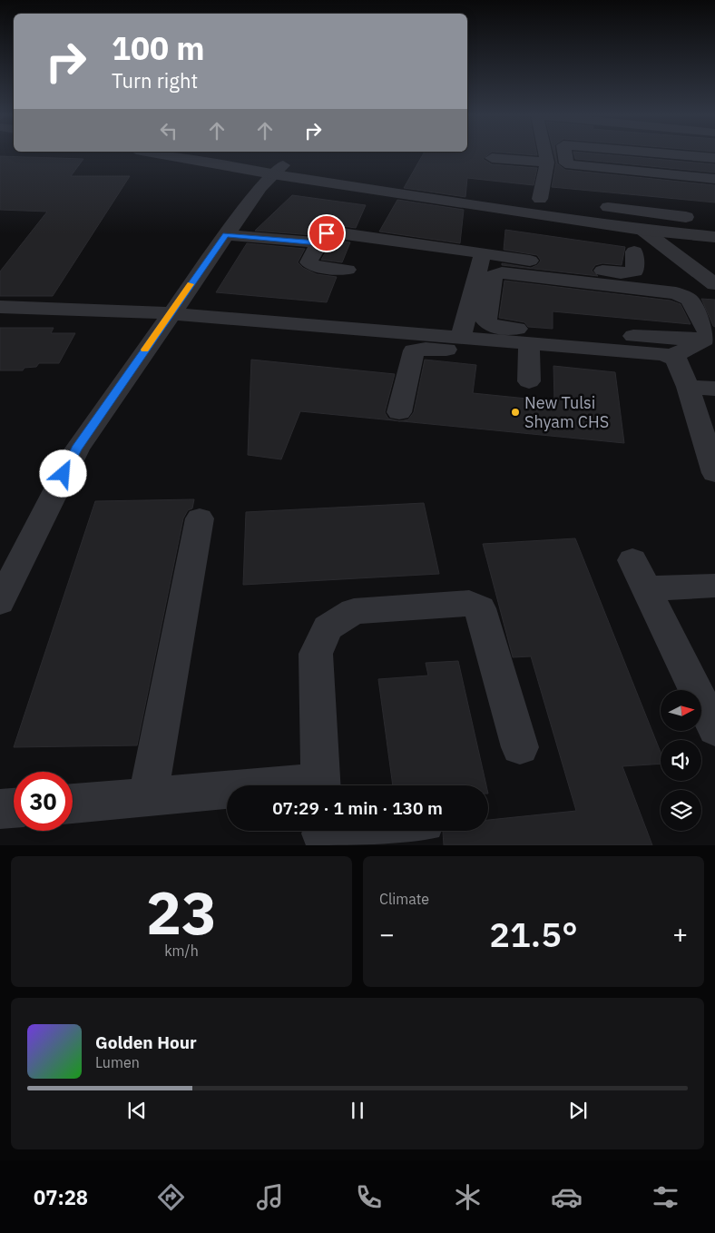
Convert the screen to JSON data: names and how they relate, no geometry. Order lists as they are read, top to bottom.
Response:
{
  "places": ["New Tulsi Shyam CHS"],
  "north": "right",
  "page": {
    "turn": ["100 m", "Turn right"],
    "limit": "30",
    "trip": "07:29 · 1 min · 130 m",
    "tile": [
      ["23", "km/h"],
      "Climate"
    ],
    "heat": ["−", "21.5°", "+"],
    "song": ["Golden Hour", "Lumen"],
    "tabs": "07:28"
  }
}
